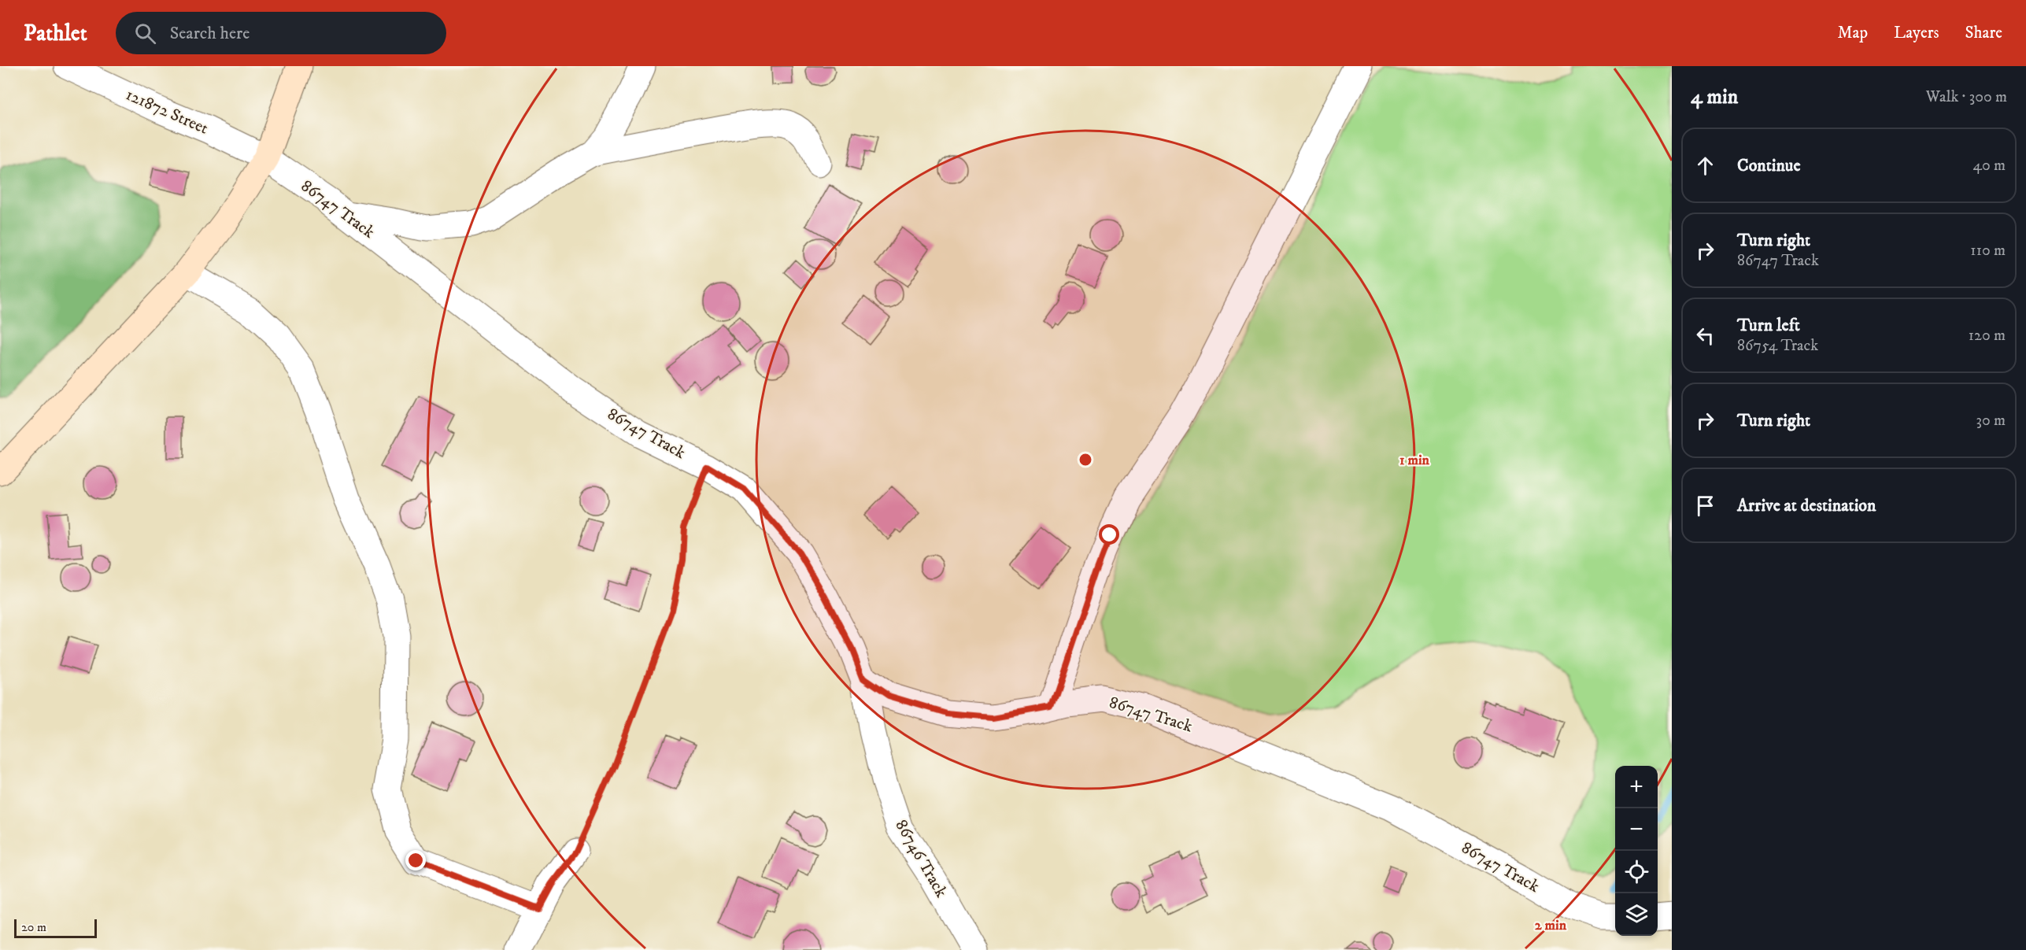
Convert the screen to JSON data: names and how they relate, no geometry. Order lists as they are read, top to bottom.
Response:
{
  "streets": {
    "street": ["121872 Street", "86747 Track", "86746 Track"]
  },
  "crossings": [
    ["121872 Street", "86747 Track"],
    ["86747 Track", "86746 Track"]
  ],
  "scale_bar": "20 m",
  "page": {
    "header": "Pathlet",
    "search": "Search here",
    "nav": ["Map", "Layers", "Share"],
    "heading": ["4 min", "Walk · 300 m"],
    "list": [
      ["Continue", "40 m"],
      ["Turn right", "86747 Track", "110 m"],
      ["Turn left", "86754 Track", "120 m"],
      ["Turn right", "30 m"],
      "Arrive at destination"
    ],
    "map_buttons": ["+", "−"],
    "scale": "20 m"
  },
  "rings": ["1 min", "2 min"]
}
